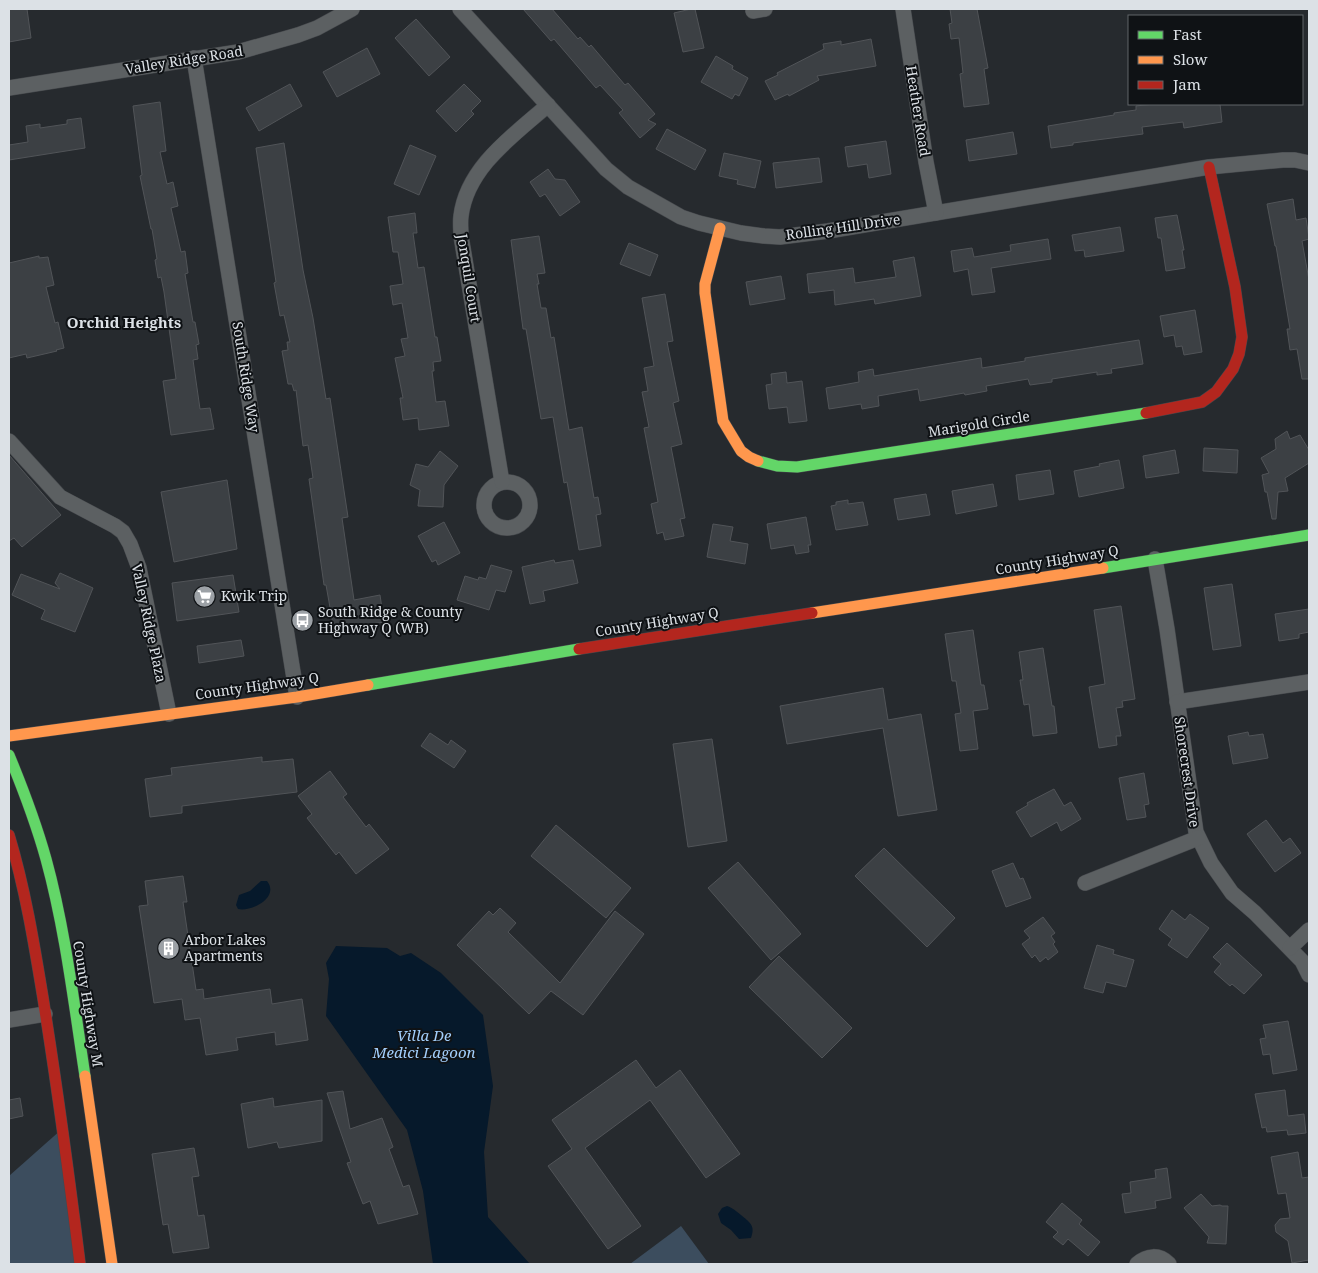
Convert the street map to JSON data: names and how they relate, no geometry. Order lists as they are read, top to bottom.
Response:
{
  "streets": {
    "main road": ["Marigold Circle", "County Highway Q", "County Highway M"],
    "street": [
      "Valley Ridge Road",
      "Heather Road",
      "Rolling Hill Drive",
      "Jonquil Court",
      "South Ridge Way",
      "Valley Ridge Plaza",
      "Shorecrest Drive"
    ]
  },
  "crossings": [
    ["Valley Ridge Road", "South Ridge Way"],
    ["Heather Road", "Rolling Hill Drive"],
    ["Rolling Hill Drive", "Jonquil Court"],
    ["Rolling Hill Drive", "Marigold Circle"],
    ["South Ridge Way", "County Highway Q"],
    ["County Highway Q", "Valley Ridge Plaza"],
    ["County Highway Q", "Shorecrest Drive"]
  ],
  "districts": ["Orchid Heights"],
  "water": ["Villa De Medici Lagoon"],
  "places": {
    "supermarket": ["Kwik Trip"],
    "bus stop": ["South Ridge & County Highway Q (WB)"],
    "building": ["Arbor Lakes Apartments"]
  },
  "legend": ["Fast", "Slow", "Jam"]
}
